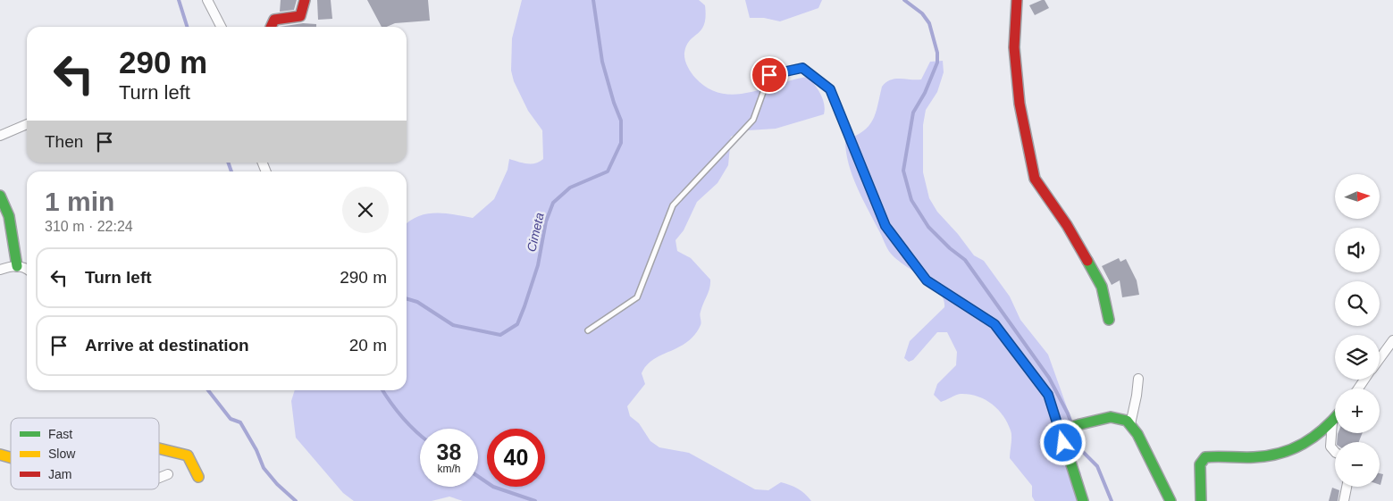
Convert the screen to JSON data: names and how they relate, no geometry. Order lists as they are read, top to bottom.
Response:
{
  "water": ["Cimeta"],
  "legend": ["Fast", "Slow", "Jam"],
  "north": "right",
  "page": {
    "turn": ["290 m", "Turn left"],
    "then": "Then",
    "heading": ["1 min", "310 m · 22:24"],
    "map_buttons": ["+", "−"],
    "list": [
      {
        "name": "Turn left",
        "value": "290 m"
      },
      {
        "name": "Arrive at destination",
        "value": "20 m"
      }
    ],
    "speed": "38 km/h",
    "limit": "40"
  }
}
